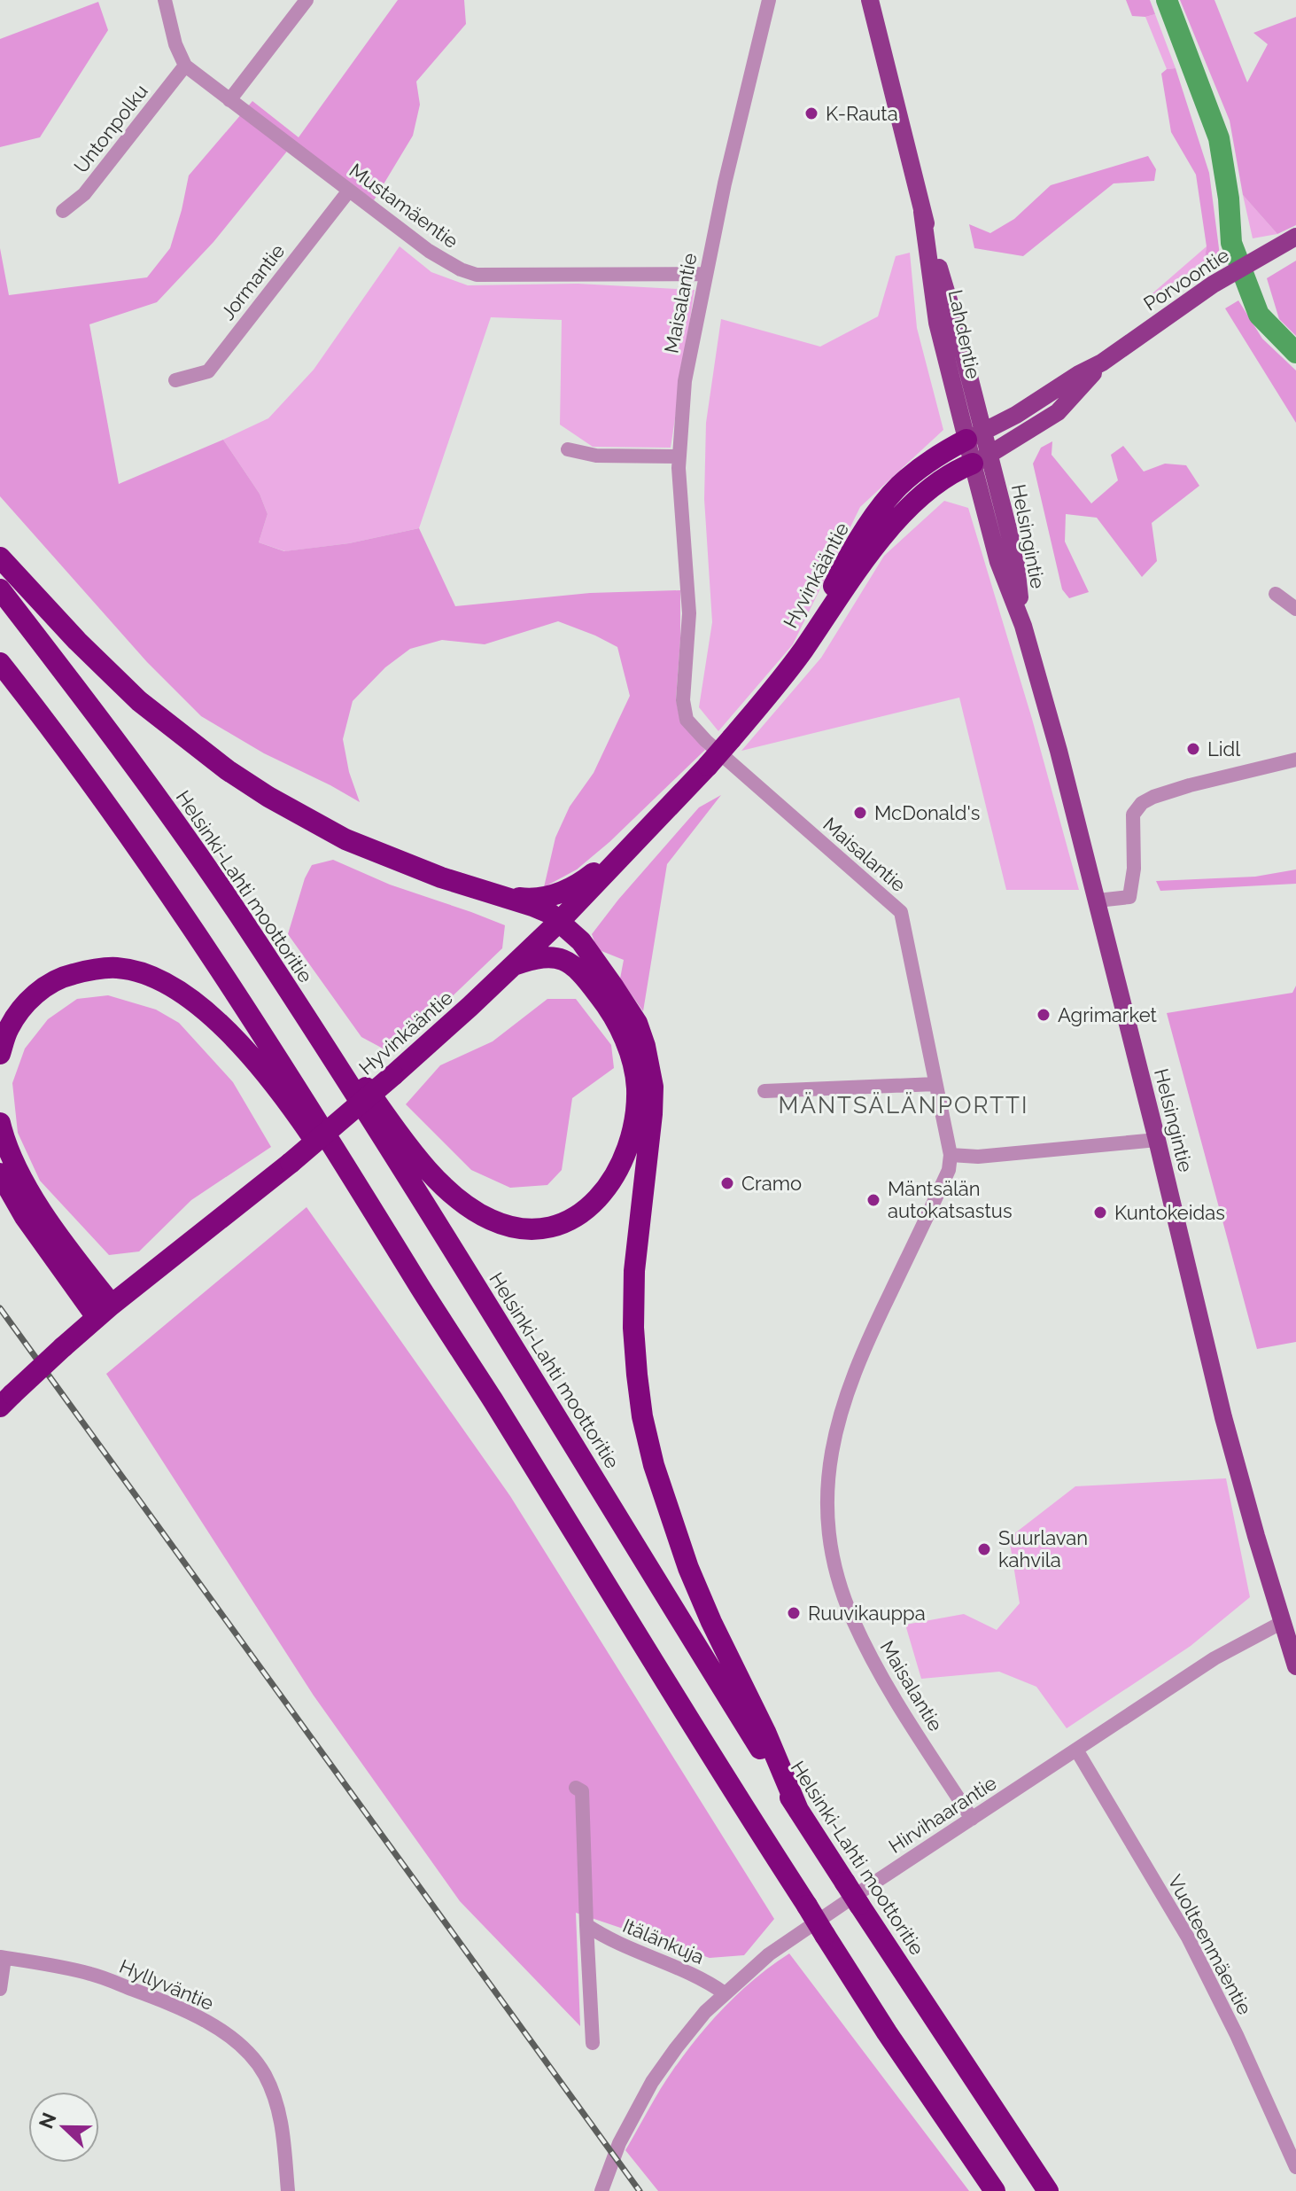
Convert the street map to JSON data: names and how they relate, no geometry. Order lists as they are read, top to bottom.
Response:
{
  "streets": {
    "highway": ["Hyvinkääntie", "Helsinki-Lahti moottoritie"],
    "main road": ["Porvoontie", "Lahdentie", "Helsingintie"],
    "street": [
      "Untonpolku",
      "Mustamäentie",
      "Jormantie",
      "Maisalantie",
      "Hirvihaarantie",
      "Itälänkuja",
      "Vuolteenmäentie",
      "Hyllyväntie"
    ]
  },
  "crossings": [
    ["Untonpolku", "Mustamäentie"],
    ["Mustamäentie", "Jormantie"],
    ["Mustamäentie", "Maisalantie"],
    ["Porvoontie", "Lahdentie"],
    ["Porvoontie", "Helsingintie"],
    ["Porvoontie", "Hyvinkääntie"],
    ["Maisalantie", "Hirvihaarantie"],
    ["Lahdentie", "Helsingintie"],
    ["Lahdentie", "Hyvinkääntie"],
    ["Helsingintie", "Hyvinkääntie"],
    ["Helsingintie", "Hirvihaarantie"],
    ["Hirvihaarantie", "Itälänkuja"],
    ["Hirvihaarantie", "Vuolteenmäentie"]
  ],
  "districts": ["MÄNTSÄLÄNPORTTI"],
  "places": [
    "K-Rauta",
    "Lidl",
    "McDonald's",
    "Agrimarket",
    "Cramo",
    "Mäntsälän autokatsastus",
    "Kuntokeidas",
    "Suurlavan kahvila",
    "Ruuvikauppa"
  ],
  "north": "left"
}
